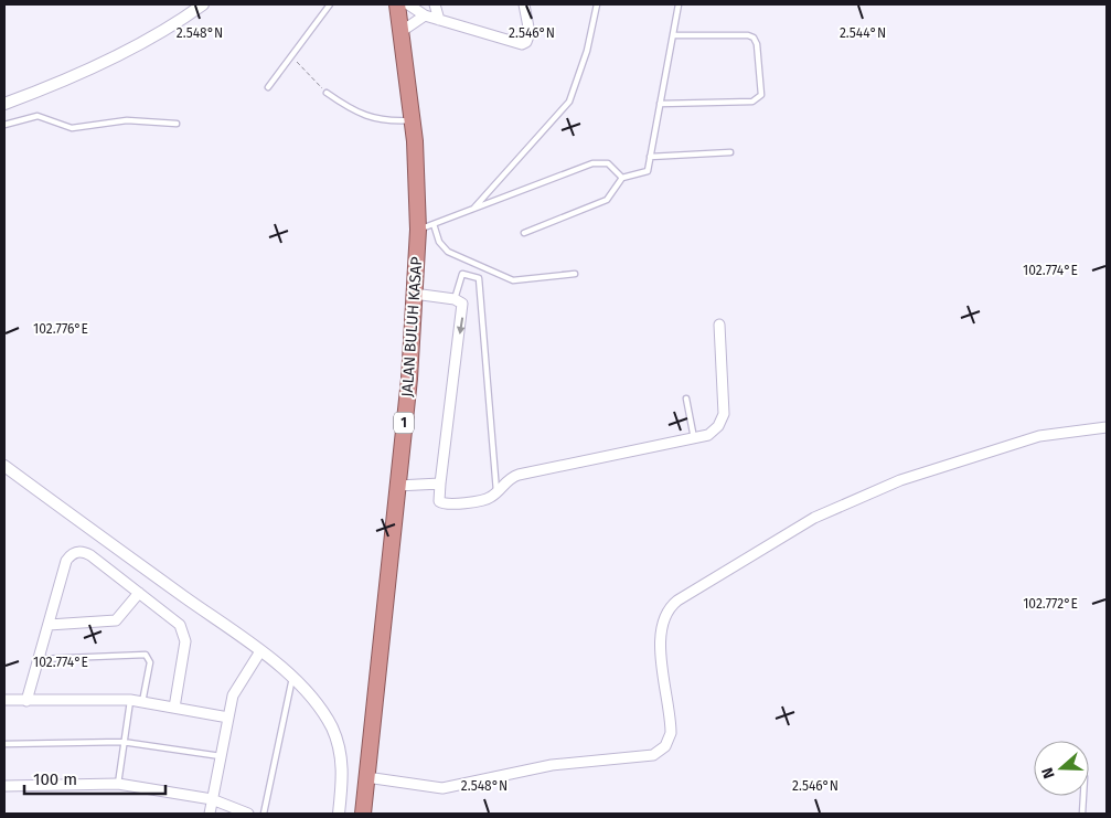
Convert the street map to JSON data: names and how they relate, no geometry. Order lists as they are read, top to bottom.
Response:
{
  "streets": {
    "highway": ["JALAN BULUH KASAP", "1"]
  },
  "scale_bar": "100 m",
  "north": "left",
  "coordinates": [
    "2.548°N",
    "2.546°N",
    "2.544°N",
    "102.774°E",
    "102.776°E",
    "102.772°E"
  ]
}
